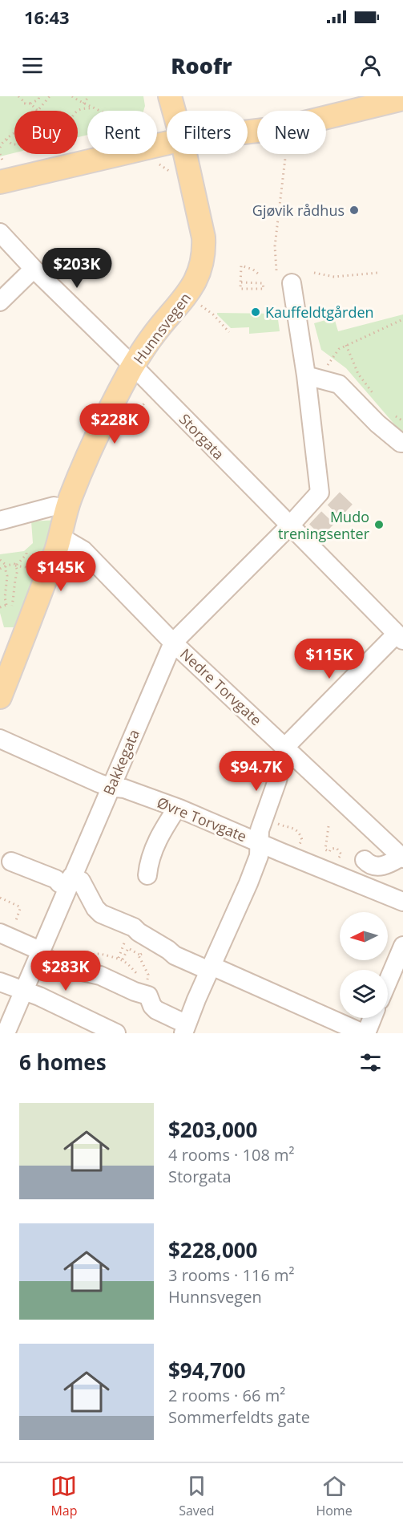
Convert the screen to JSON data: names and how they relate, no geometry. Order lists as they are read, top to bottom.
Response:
{
  "streets": {
    "main road": ["Hunnsvegen"],
    "street": [
      "Storgata",
      "Nedre Torvgate",
      "Bakkegata",
      "Øvre Torvgate"
    ]
  },
  "crossings": [
    ["Hunnsvegen", "Storgata"],
    ["Hunnsvegen", "Nedre Torvgate"],
    ["Storgata", "Bakkegata"],
    ["Nedre Torvgate", "Bakkegata"],
    ["Bakkegata", "Øvre Torvgate"]
  ],
  "places": ["Gjøvik rådhus", "Kauffeldtgården", "Mudo treningsenter"],
  "north": "left",
  "page": {
    "status": "16:43",
    "header": "Roofr",
    "chip": [
      "Buy",
      "Rent",
      "Filters",
      "New"
    ],
    "price": [
      "$203K",
      "$228K",
      "$145K",
      "$115K",
      "$94.7K",
      "$283K"
    ],
    "heading": "6 homes",
    "list": [
      {
        "name": "$203,000",
        "note": "4 rooms · 108 m² · Storgata"
      },
      {
        "name": "$228,000",
        "note": "3 rooms · 116 m² · Hunnsvegen"
      },
      {
        "name": "$94,700",
        "note": "2 rooms · 66 m² · Sommerfeldts gate"
      }
    ],
    "tabs": ["Map", "Saved", "Home"]
  }
}
